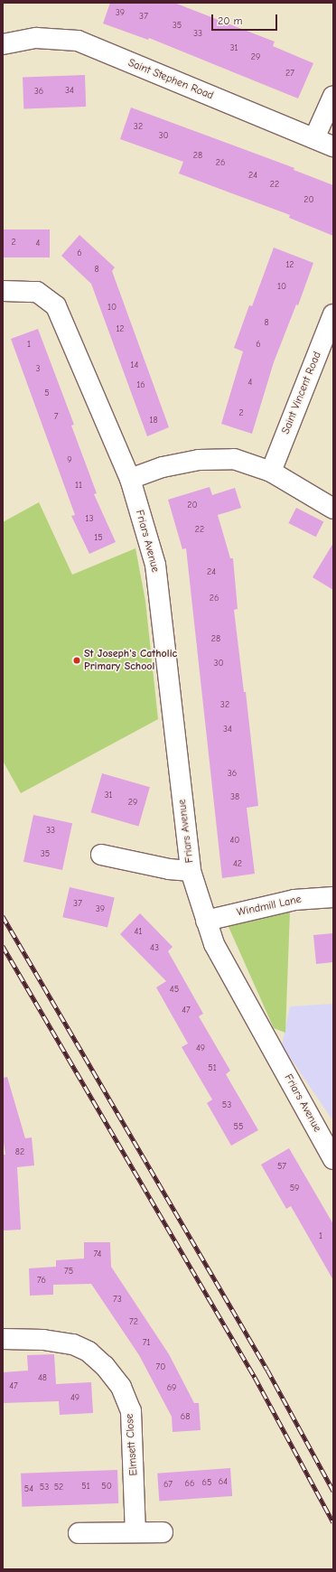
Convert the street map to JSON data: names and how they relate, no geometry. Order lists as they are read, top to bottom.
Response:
{
  "streets": {
    "street": [
      "Saint Stephen Road",
      "Saint Vincent Road",
      "Friars Avenue",
      "Windmill Lane",
      "Elmsett Close"
    ]
  },
  "crossings": [
    ["Friars Avenue", "Windmill Lane"]
  ],
  "places": ["St Joseph's Catholic Primary School"],
  "house_numbers": [
    "39",
    "37",
    "35",
    "33",
    "31",
    "29",
    "27",
    "34",
    "36",
    "32",
    "30",
    "28",
    "26",
    "24",
    "22",
    "20",
    "2",
    "4",
    "6",
    "12",
    "8",
    "10",
    "10",
    "8",
    "12",
    "1",
    "6",
    "14",
    "3",
    "4",
    "16",
    "5",
    "2",
    "7",
    "18",
    "9",
    "11",
    "20",
    "13",
    "22",
    "15",
    "24",
    "26",
    "28",
    "30",
    "32",
    "34",
    "36",
    "31",
    "38",
    "29",
    "33",
    "40",
    "35",
    "42",
    "37",
    "39",
    "41",
    "43",
    "45",
    "47",
    "49",
    "51",
    "53",
    "55",
    "82",
    "57",
    "59",
    "1",
    "74",
    "75",
    "76",
    "73",
    "72",
    "71",
    "70",
    "48",
    "47",
    "69",
    "49",
    "68",
    "64",
    "65",
    "66",
    "67",
    "51",
    "50",
    "53",
    "52",
    "54"
  ],
  "scale_bar": "20 m"
}
